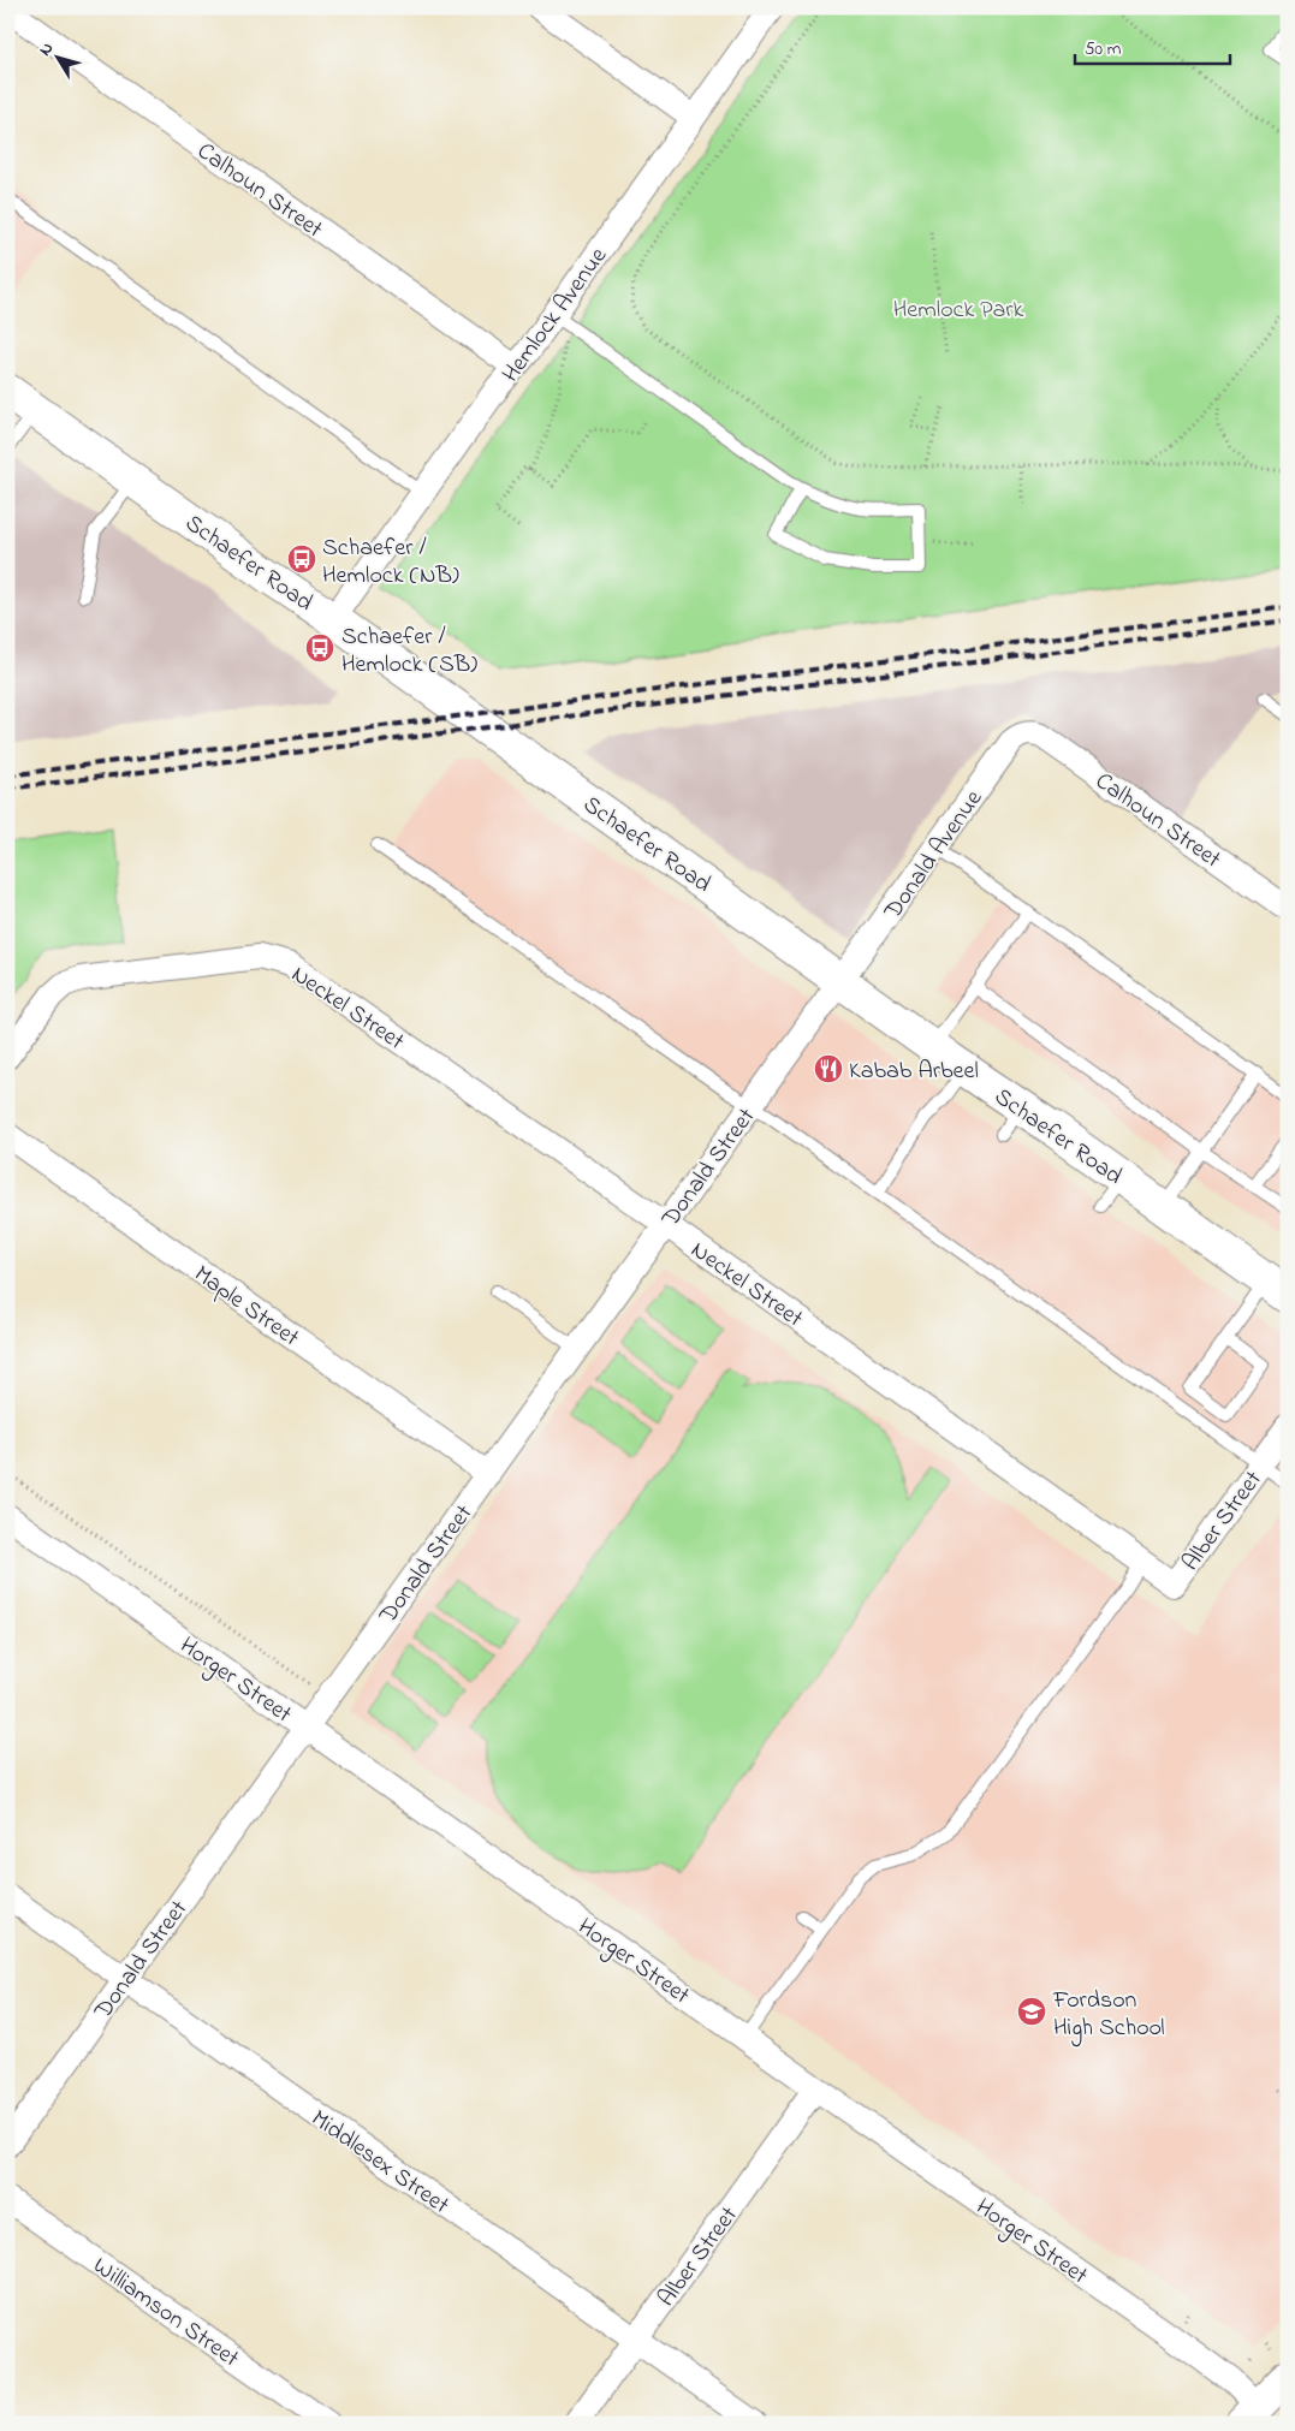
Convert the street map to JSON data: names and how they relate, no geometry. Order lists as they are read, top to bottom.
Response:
{
  "streets": {
    "main road": ["Schaefer Road"],
    "street": [
      "Calhoun Street",
      "Hemlock Avenue",
      "Donald Avenue",
      "Neckel Street",
      "Donald Street",
      "Maple Street",
      "Alber Street",
      "Horger Street",
      "Middlesex Street",
      "Williamson Street"
    ]
  },
  "crossings": [
    ["Calhoun Street", "Hemlock Avenue"],
    ["Calhoun Street", "Donald Avenue"],
    ["Hemlock Avenue", "Schaefer Road"],
    ["Schaefer Road", "Donald Avenue"],
    ["Schaefer Road", "Donald Street"],
    ["Donald Avenue", "Donald Street"],
    ["Neckel Street", "Donald Street"],
    ["Neckel Street", "Alber Street"],
    ["Donald Street", "Maple Street"],
    ["Donald Street", "Horger Street"],
    ["Donald Street", "Middlesex Street"],
    ["Alber Street", "Horger Street"],
    ["Alber Street", "Middlesex Street"]
  ],
  "parks": ["Hemlock Park"],
  "places": {
    "bus stop": ["Schaefer / Hemlock (NB)", "Schaefer / Hemlock (SB)"],
    "restaurant": ["Kabab Arbeel"],
    "school or university": ["Fordson High School"]
  },
  "scale_bar": "50 m",
  "north": "top left"
}
